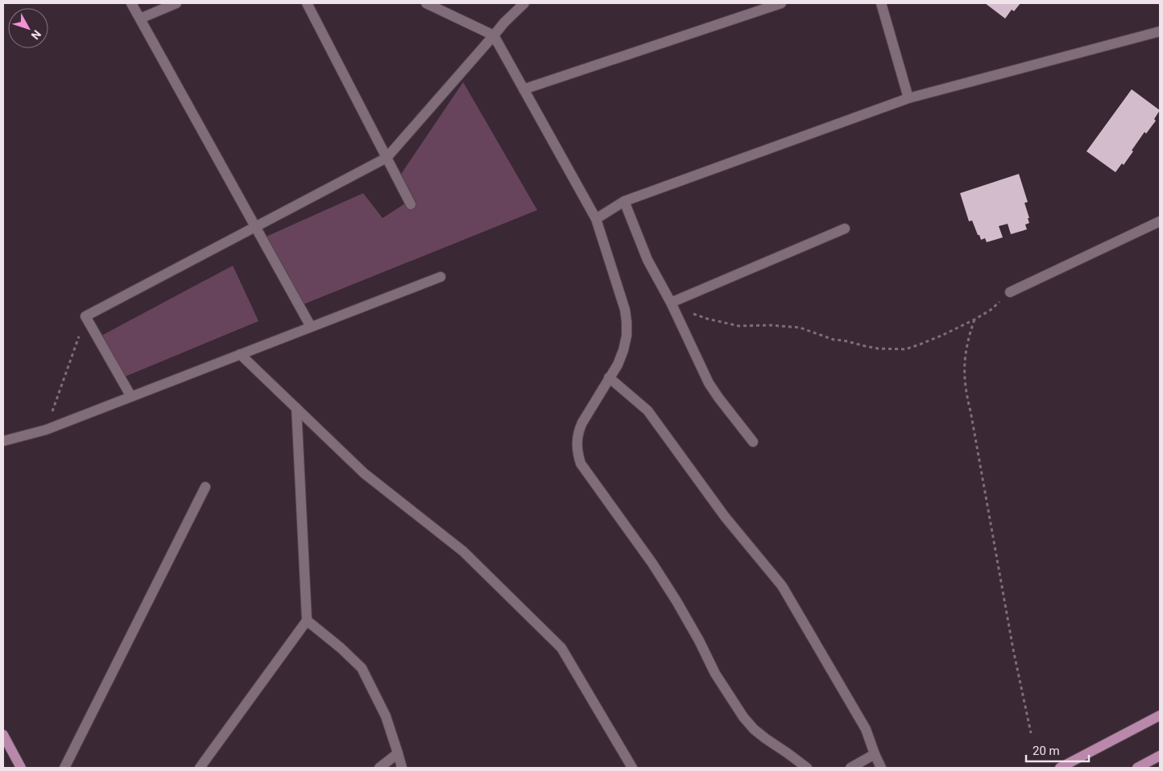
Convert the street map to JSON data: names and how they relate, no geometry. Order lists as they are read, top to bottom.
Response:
{
  "scale_bar": "20 m",
  "north": "bottom right"
}
